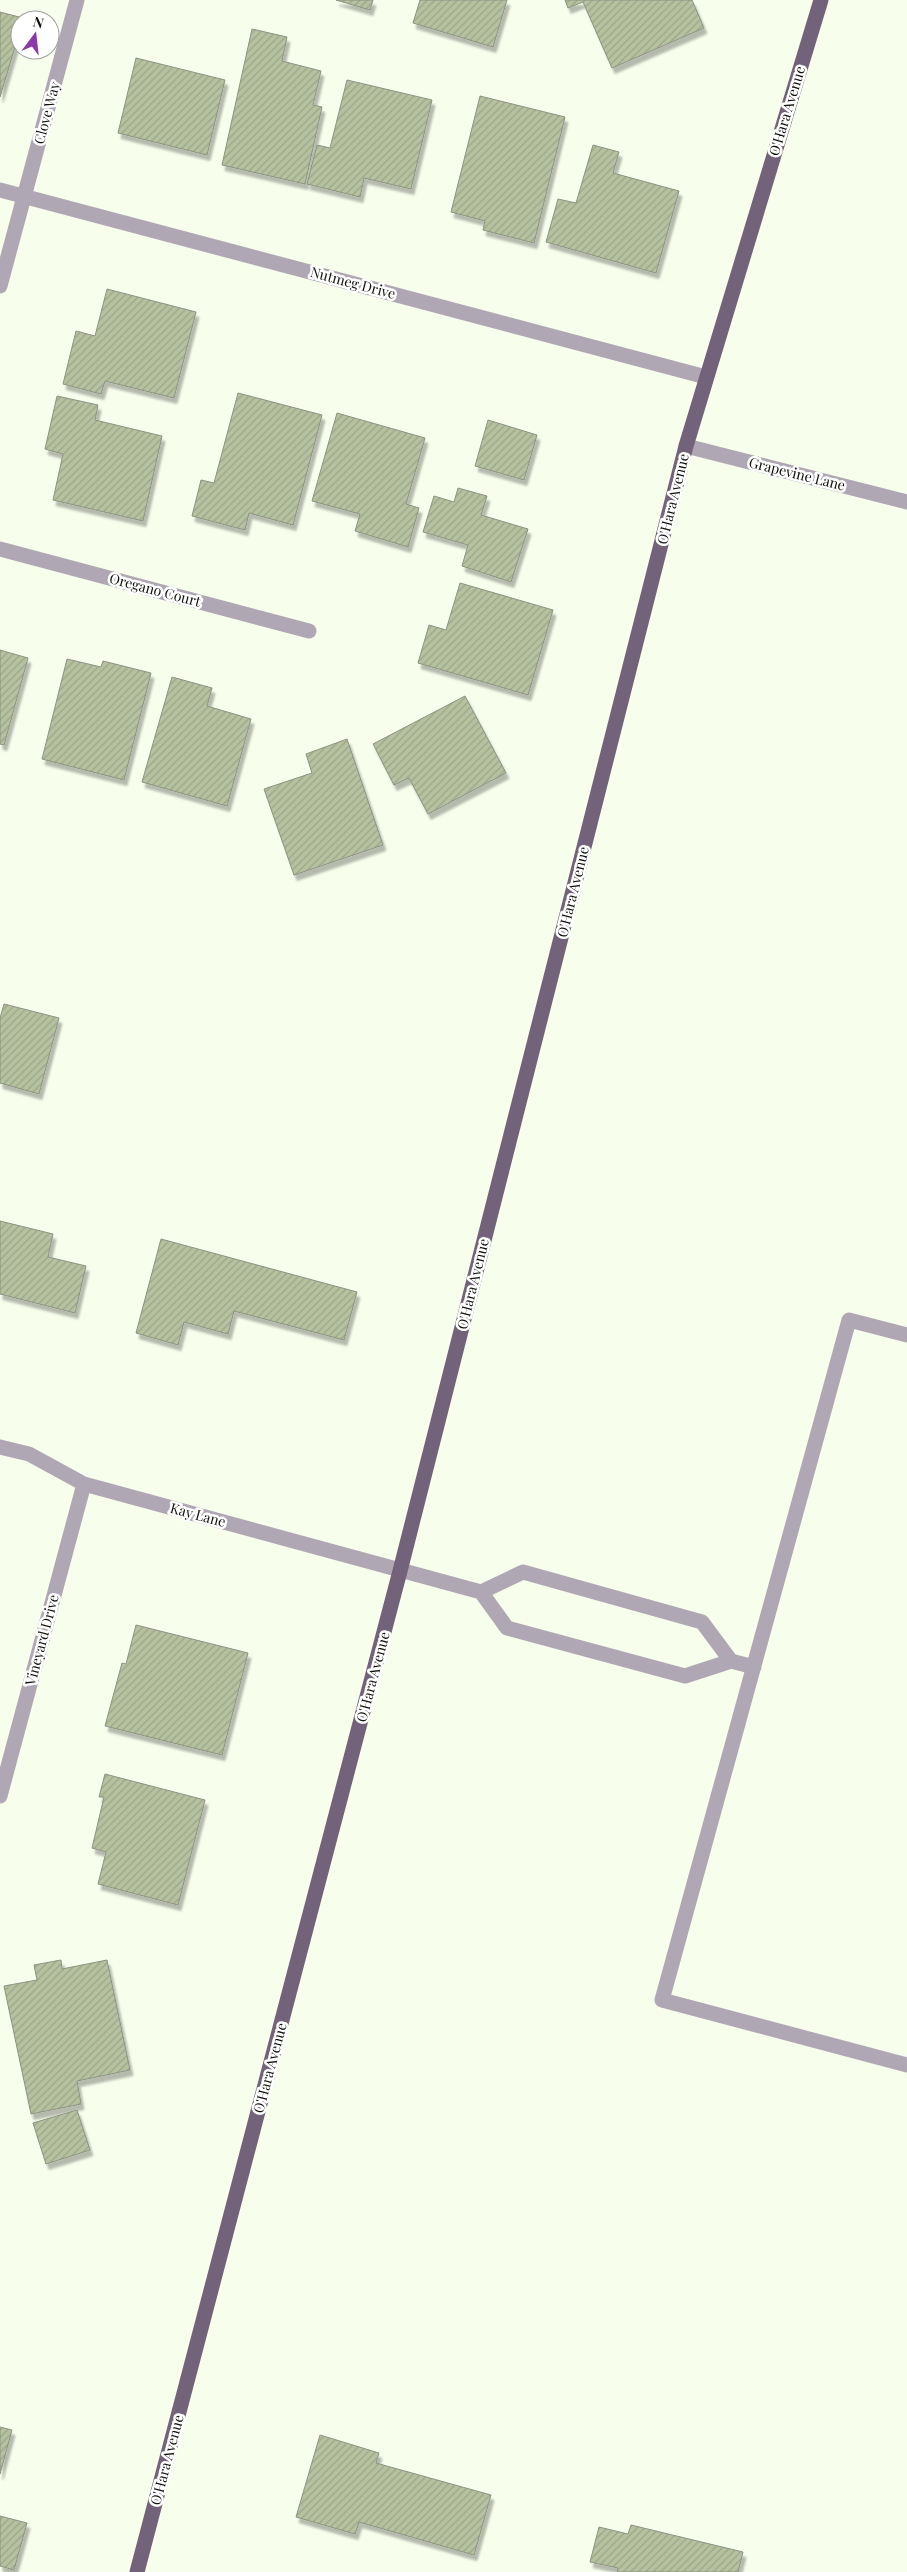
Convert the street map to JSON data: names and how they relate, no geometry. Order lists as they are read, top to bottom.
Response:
{
  "streets": {
    "main road": ["O'Hara Avenue"],
    "street": [
      "Clove Way",
      "Nutmeg Drive",
      "Grapevine Lane",
      "Oregano Court",
      "Kay Lane",
      "Vineyard Drive"
    ]
  },
  "crossings": [
    ["O'Hara Avenue", "Nutmeg Drive"],
    ["O'Hara Avenue", "Grapevine Lane"],
    ["O'Hara Avenue", "Kay Lane"],
    ["Clove Way", "Nutmeg Drive"],
    ["Kay Lane", "Vineyard Drive"]
  ],
  "north": "top"
}
